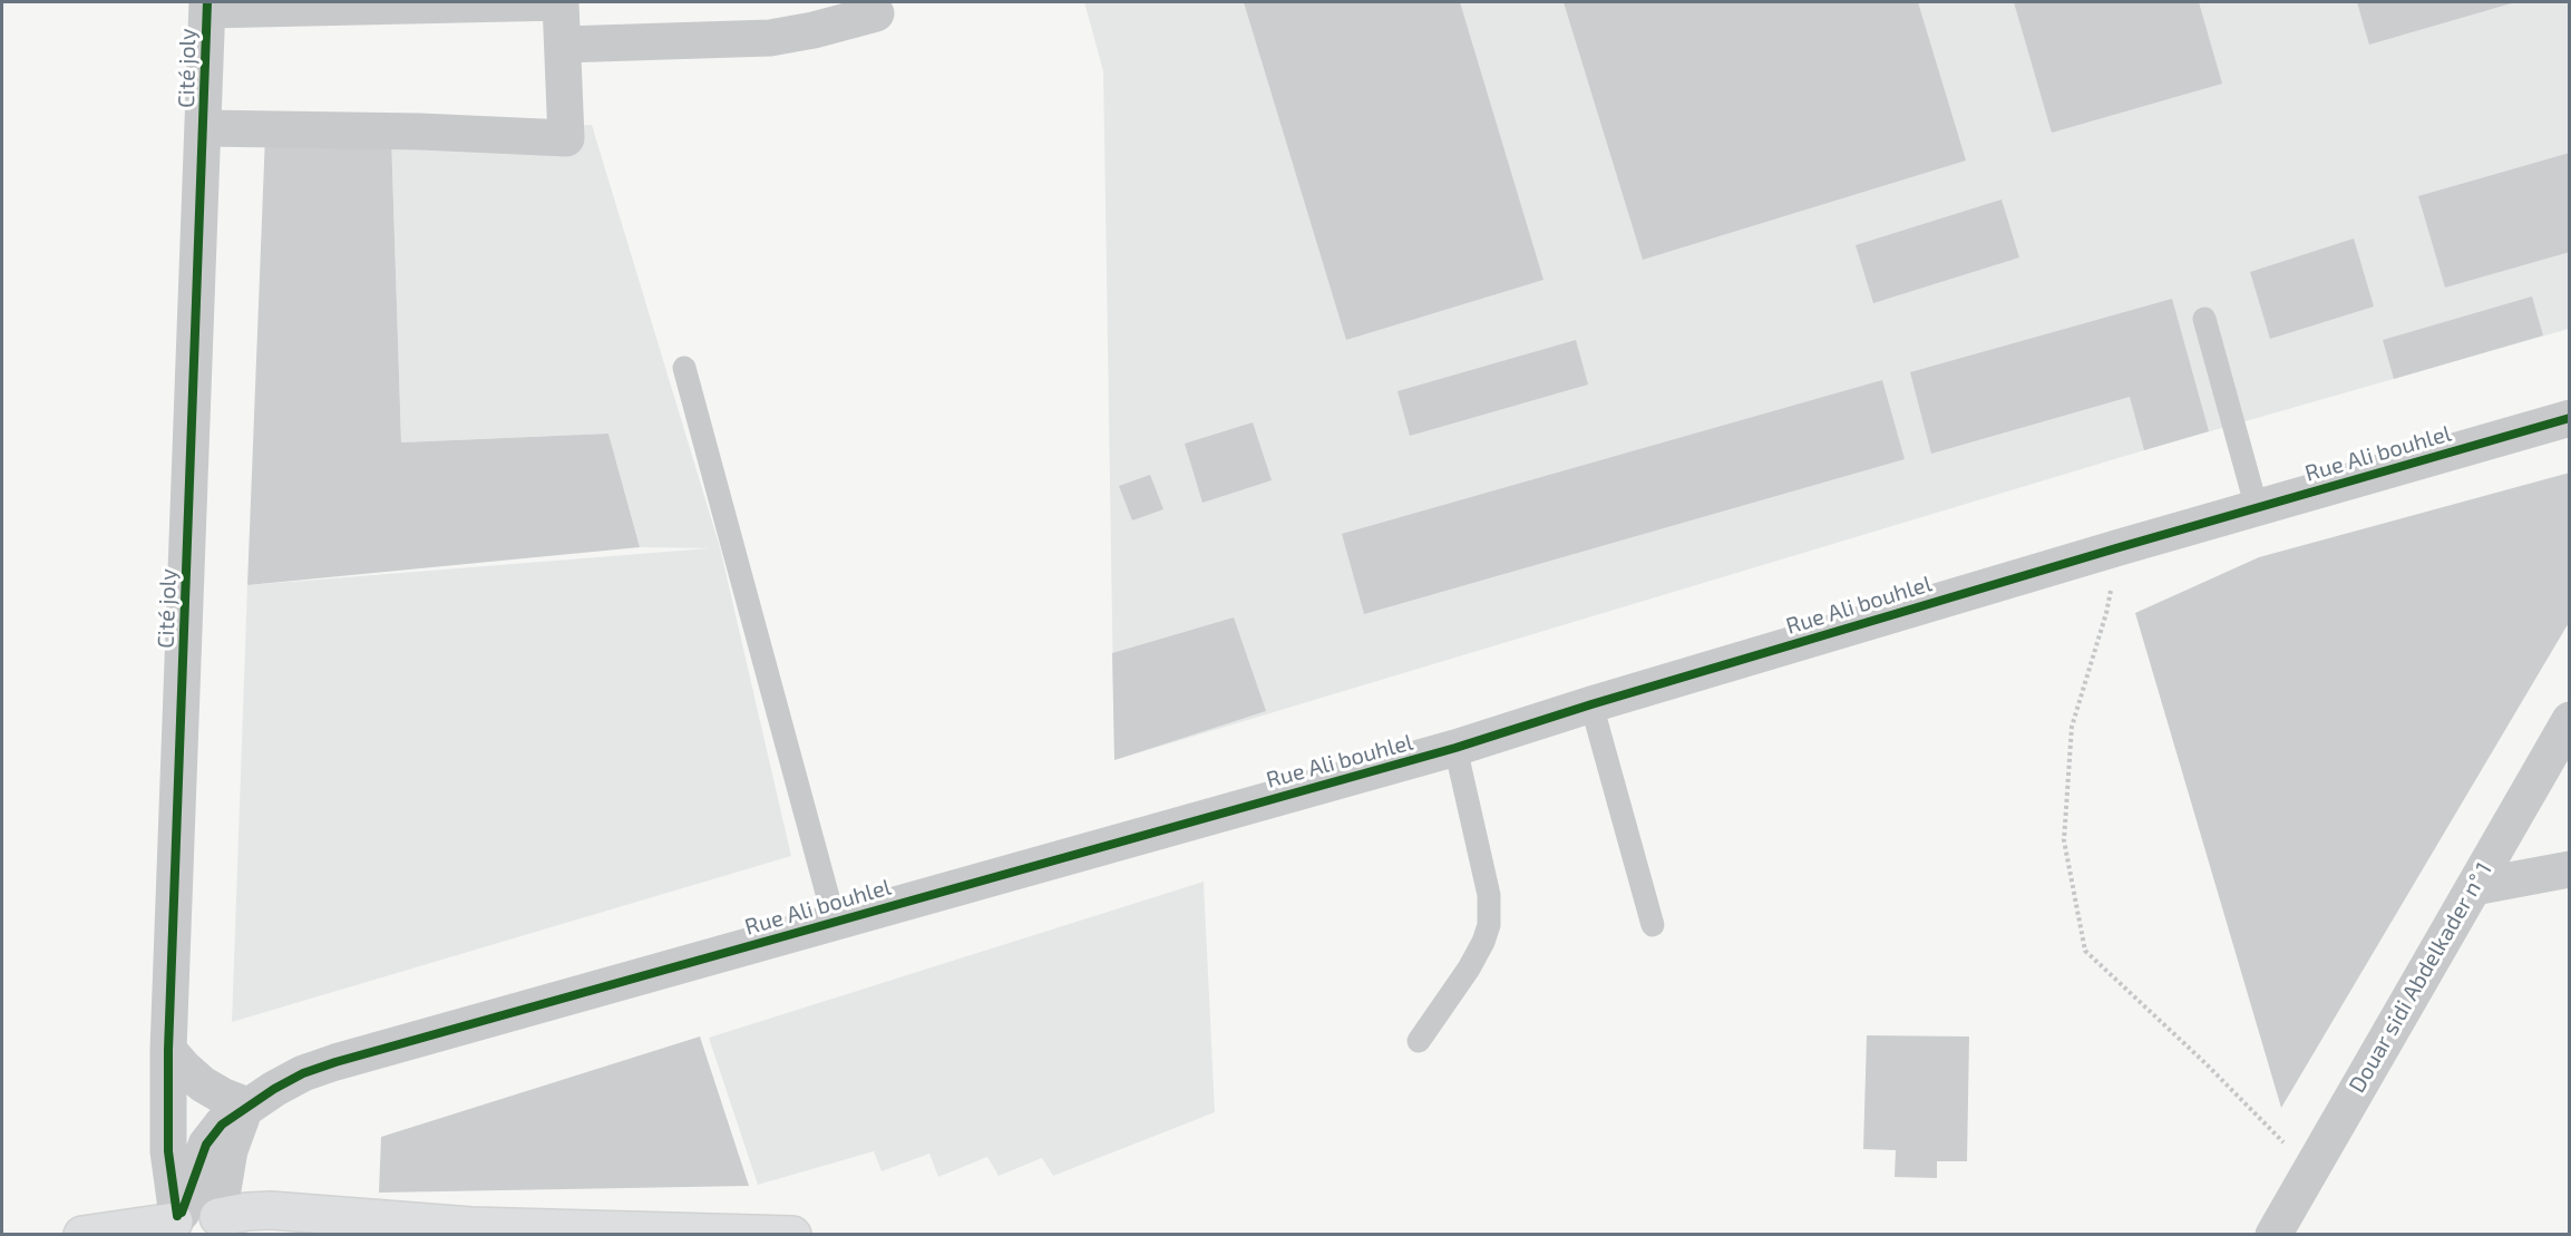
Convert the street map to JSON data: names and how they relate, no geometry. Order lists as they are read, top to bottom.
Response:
{
  "streets": {
    "street": ["Cité joly", "Rue Ali bouhlel", "Douar sidi Abdelkader n° 1"]
  },
  "crossings": [
    ["Cité joly", "Rue Ali bouhlel"]
  ]
}
